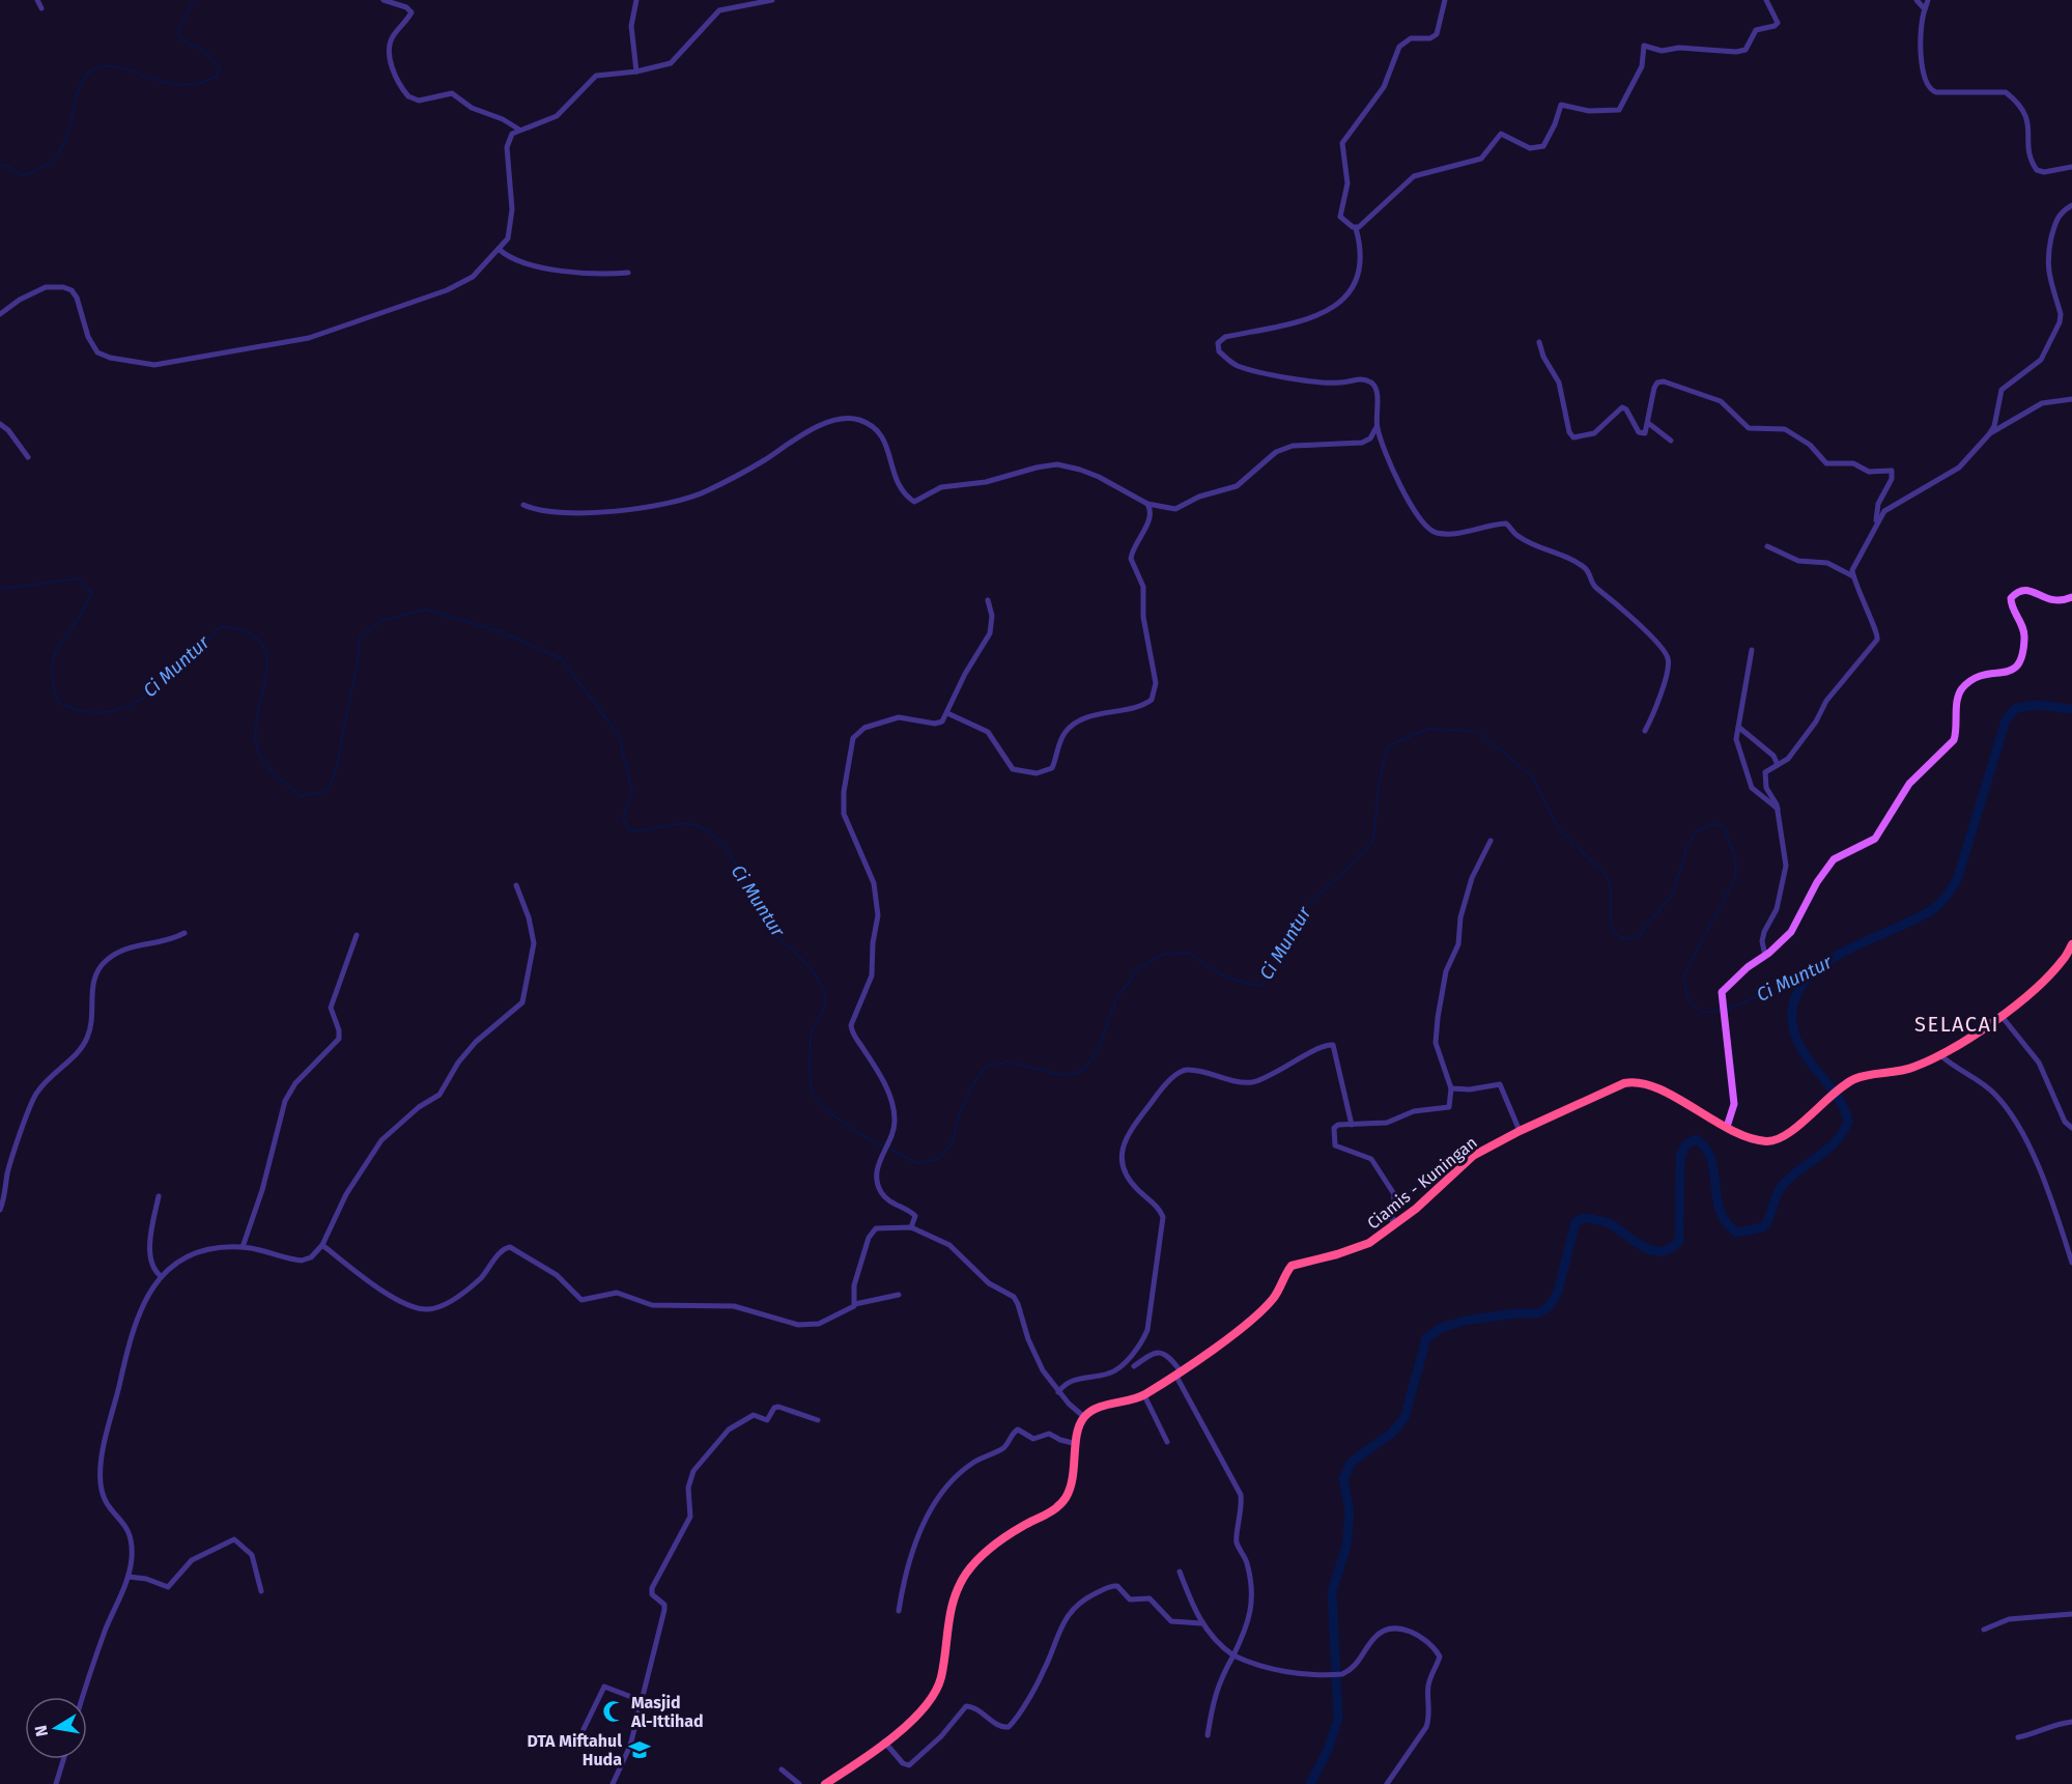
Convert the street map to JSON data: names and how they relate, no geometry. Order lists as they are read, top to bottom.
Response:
{
  "streets": {
    "highway": ["Ciamis - Kuningan"]
  },
  "districts": ["SELACAI"],
  "water": ["Ci Muntur"],
  "places": {
    "mosque": ["Masjid Al-Ittihad"],
    "school or university": ["DTA Miftahul Huda"]
  },
  "north": "left"
}
